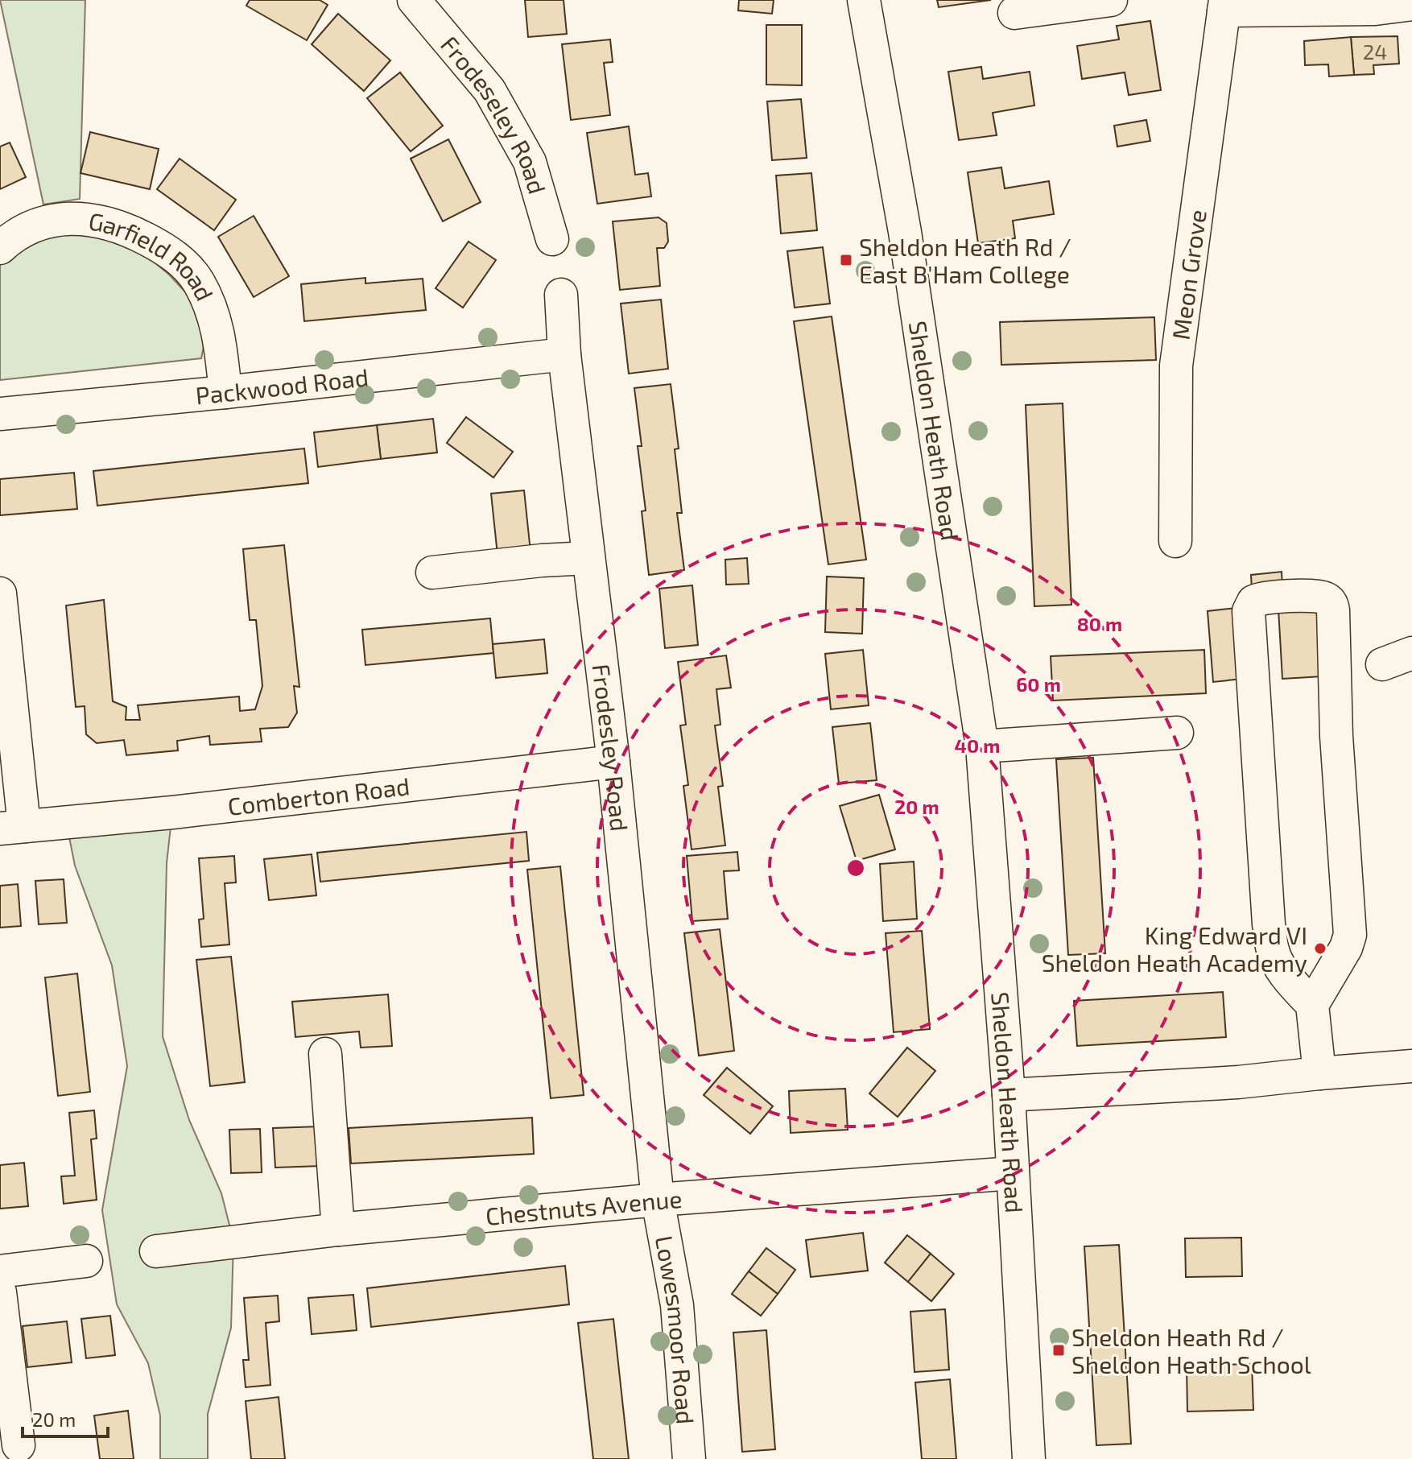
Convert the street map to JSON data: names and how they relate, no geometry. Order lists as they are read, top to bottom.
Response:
{
  "streets": {
    "street": [
      "Frodeseley Road",
      "Garfield Road",
      "Meon Grove",
      "Packwood Road",
      "Sheldon Heath Road",
      "Frodesley Road",
      "Comberton Road",
      "Chestnuts Avenue",
      "Lowesmoor Road"
    ]
  },
  "crossings": [
    ["Garfield Road", "Packwood Road"],
    ["Packwood Road", "Frodesley Road"],
    ["Sheldon Heath Road", "Chestnuts Avenue"],
    ["Frodesley Road", "Comberton Road"],
    ["Frodesley Road", "Chestnuts Avenue"],
    ["Frodesley Road", "Lowesmoor Road"],
    ["Chestnuts Avenue", "Lowesmoor Road"]
  ],
  "places": {
    "transit": ["Sheldon Heath Rd / East B'Ham College", "Sheldon Heath Rd / Sheldon Heath School"],
    "other": ["King Edward VI Sheldon Heath Academy"]
  },
  "house_numbers": ["24"],
  "scale_bar": "20 m",
  "rings": [
    "80 m",
    "60 m",
    "40 m",
    "20 m"
  ]
}
